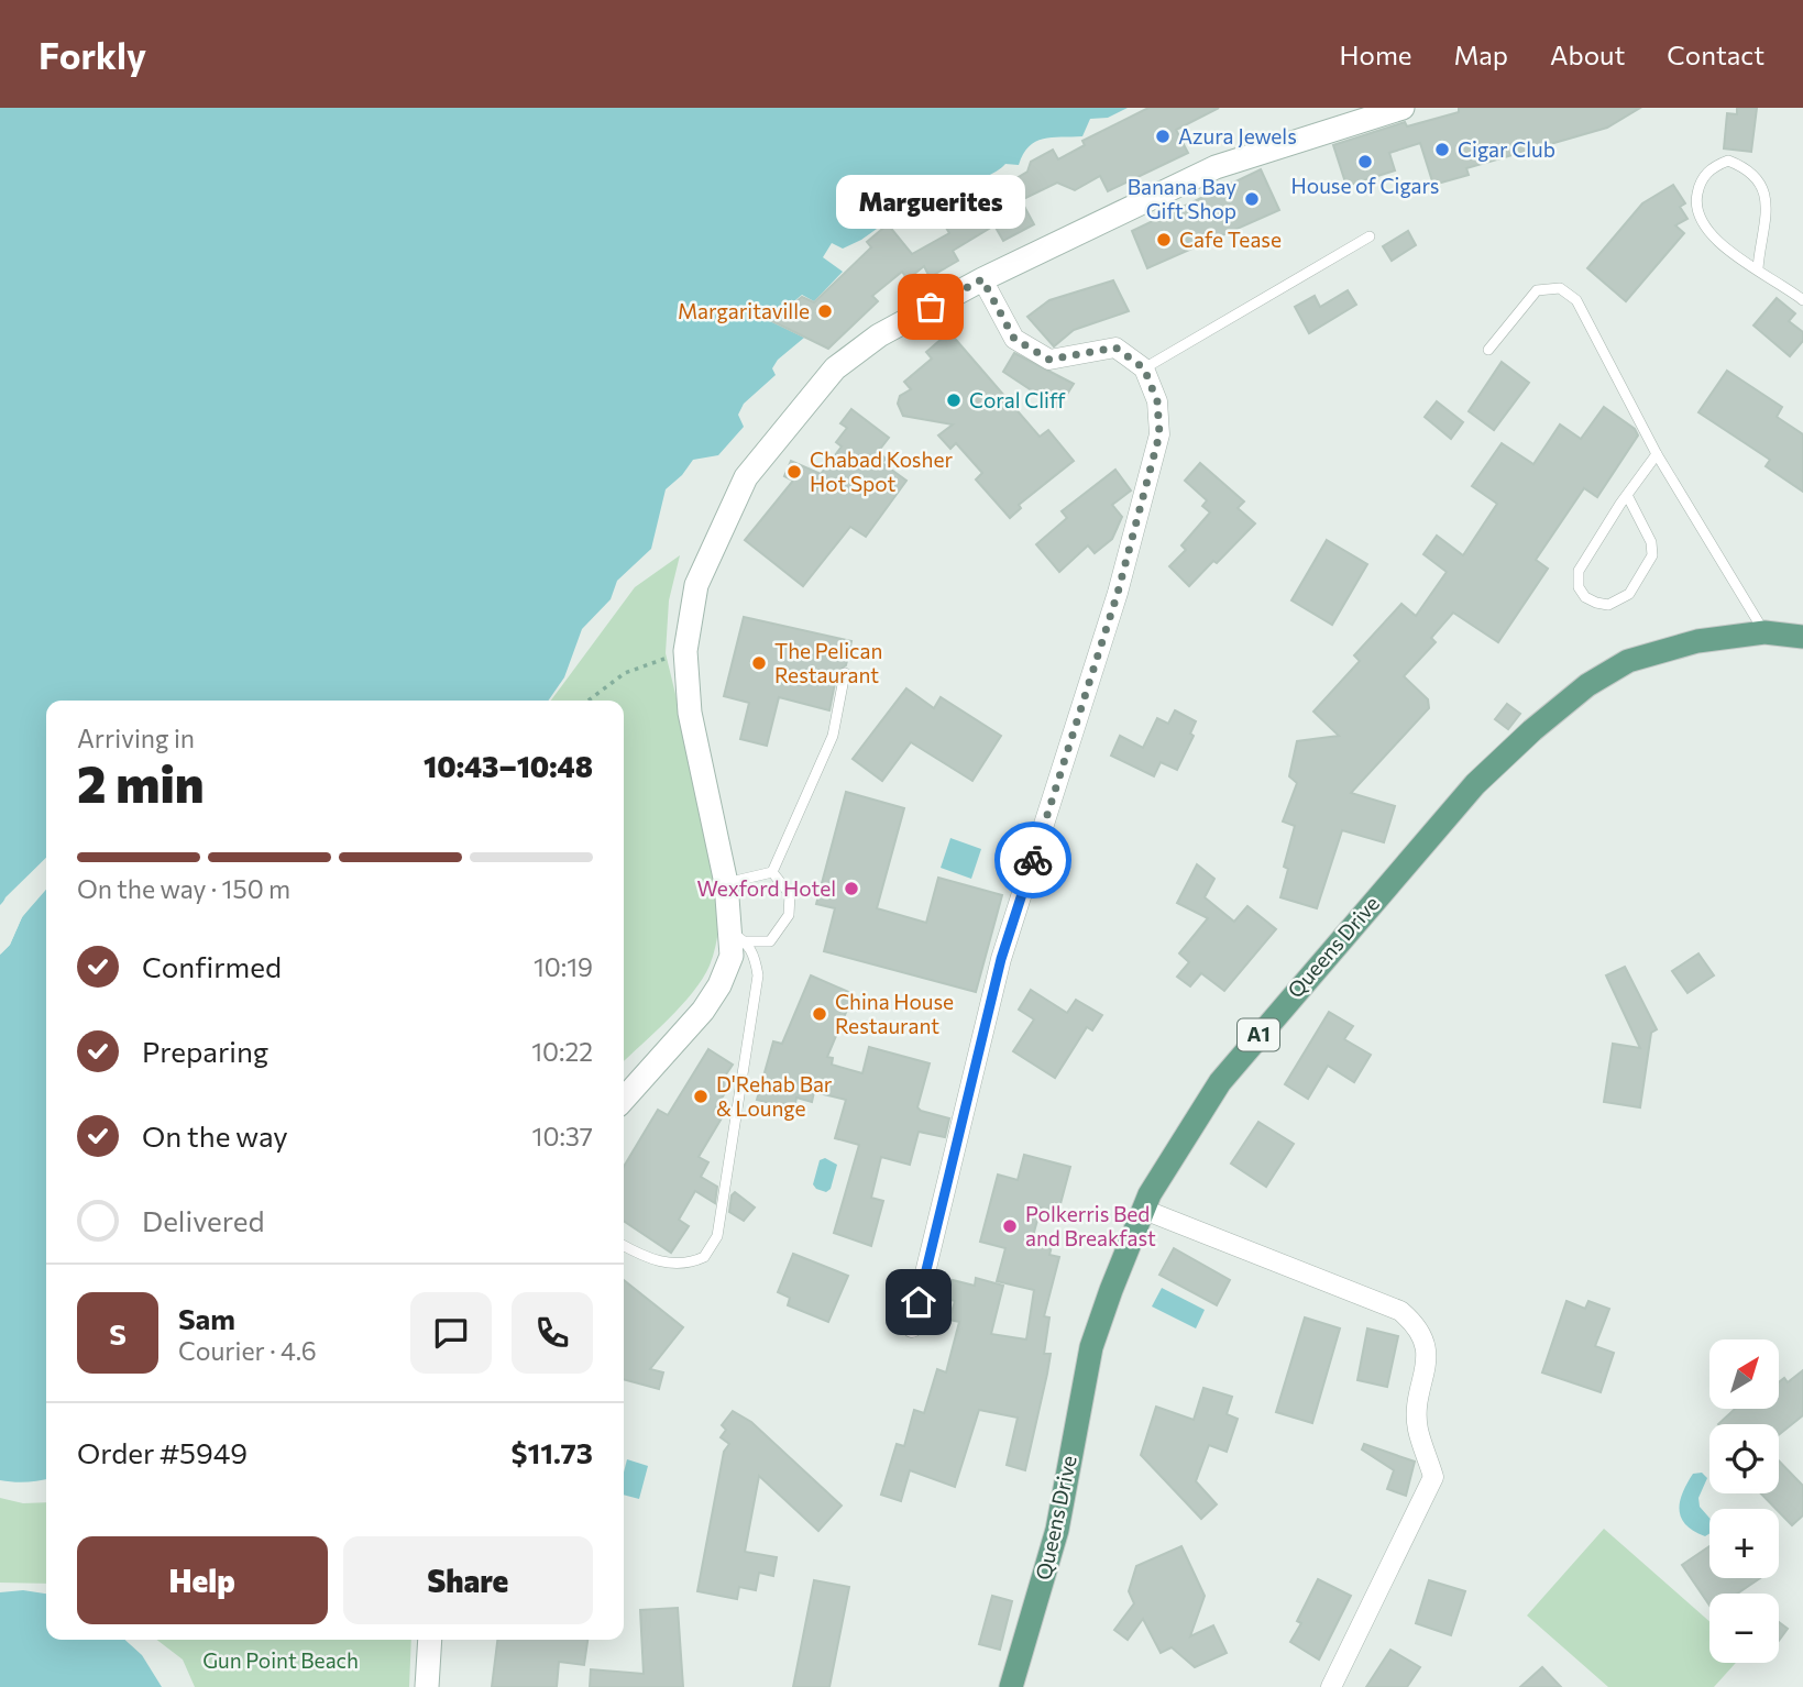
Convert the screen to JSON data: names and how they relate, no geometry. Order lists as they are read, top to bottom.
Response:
{
  "streets": {
    "main road": ["Queens Drive", "A1"]
  },
  "parks": ["Gun Point Beach"],
  "places": [
    "Azura Jewels",
    "Cigar Club",
    "House of Cigars",
    "Banana Bay Gift Shop",
    "Cafe Tease",
    "Marguerites",
    "Margaritaville",
    "Coral Cliff",
    "Chabad Kosher Hot Spot",
    "The Pelican Restaurant",
    "Wexford Hotel",
    "China House Restaurant",
    "D'Rehab Bar & Lounge",
    "Polkerris Bed and Breakfast"
  ],
  "north": "top right",
  "page": {
    "header": "Forkly",
    "nav": [
      "Home",
      "Map",
      "About",
      "Contact"
    ],
    "bubble": "Marguerites",
    "heading": ["2 min", "Arriving in", "10:43–10:48"],
    "panel": [
      "Sam",
      "Courier · 4.6",
      "Order #5949",
      "$11.73"
    ],
    "bar": "On the way · 150 m",
    "list": [
      ["Confirmed", "10:19"],
      ["Preparing", "10:22"],
      ["On the way", "10:37"],
      "Delivered"
    ],
    "round": "S",
    "map_buttons": ["+", "−"],
    "buttons": ["Help", "Share"]
  }
}
